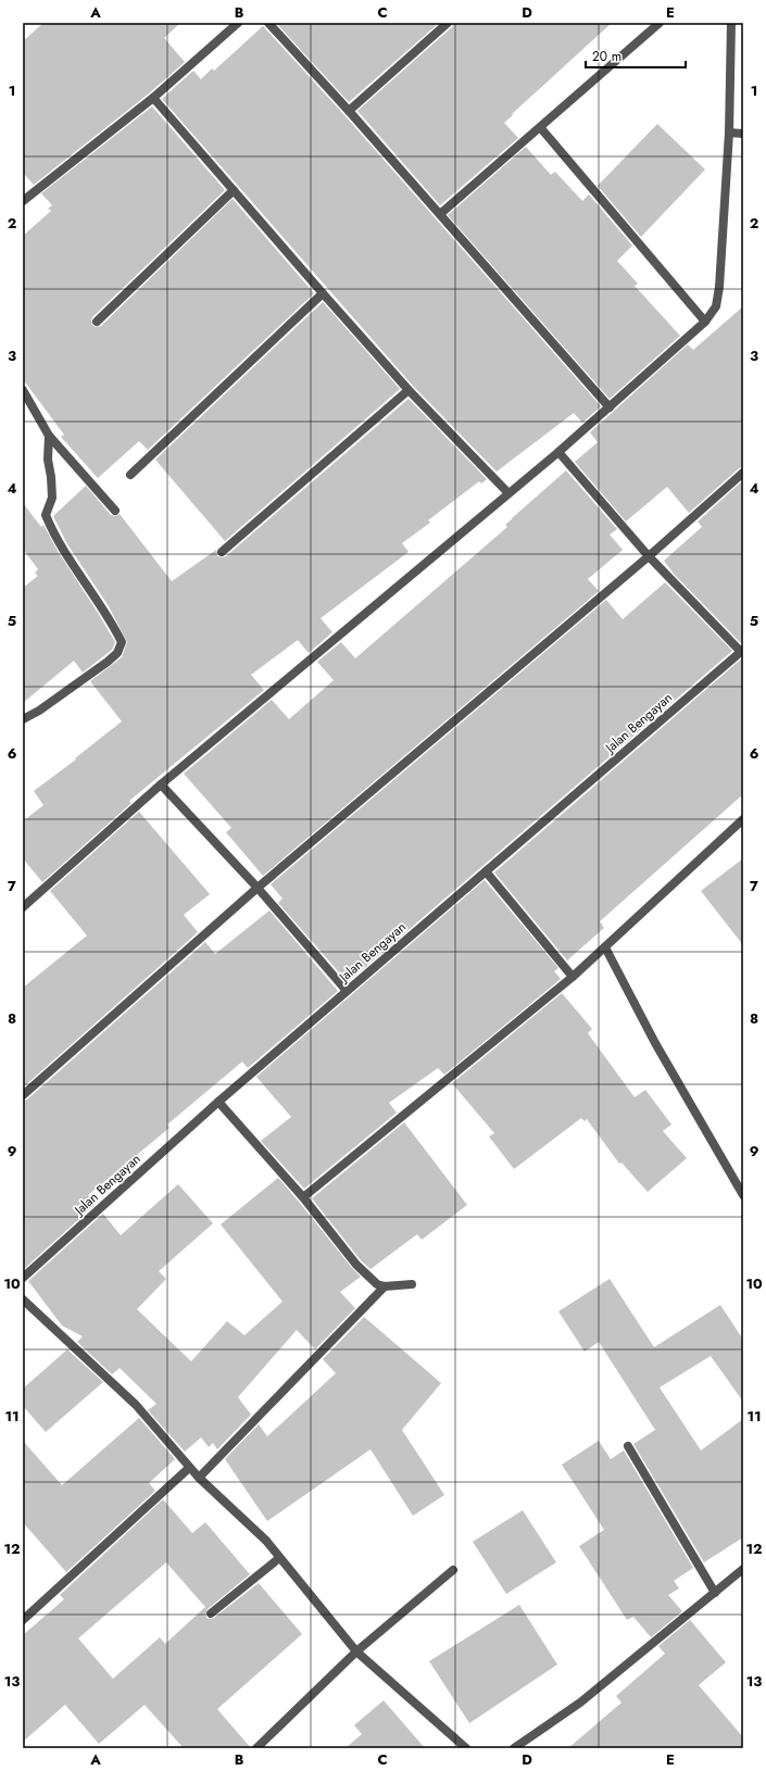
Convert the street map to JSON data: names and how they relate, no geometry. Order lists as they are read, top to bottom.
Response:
{
  "streets": {
    "street": ["Jalan Bengayan"]
  },
  "scale_bar": "20 m",
  "grid": {
    "columns": [
      "A",
      "B",
      "C",
      "D",
      "E"
    ],
    "rows": [
      "1",
      "2",
      "3",
      "4",
      "5",
      "6",
      "7",
      "8",
      "9",
      "10",
      "11",
      "12",
      "13"
    ]
  }
}
